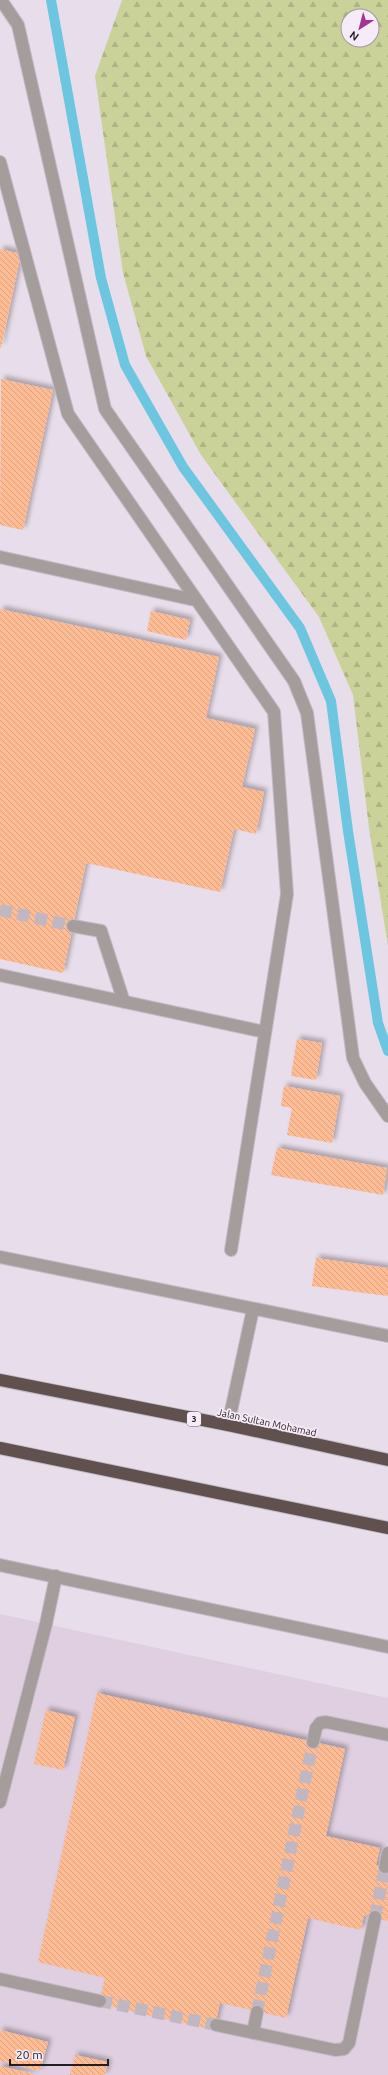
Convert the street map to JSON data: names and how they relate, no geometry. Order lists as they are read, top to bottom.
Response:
{
  "streets": {
    "highway": ["3", "Jalan Sultan Mohamad"]
  },
  "scale_bar": "20 m",
  "north": "bottom left"
}
